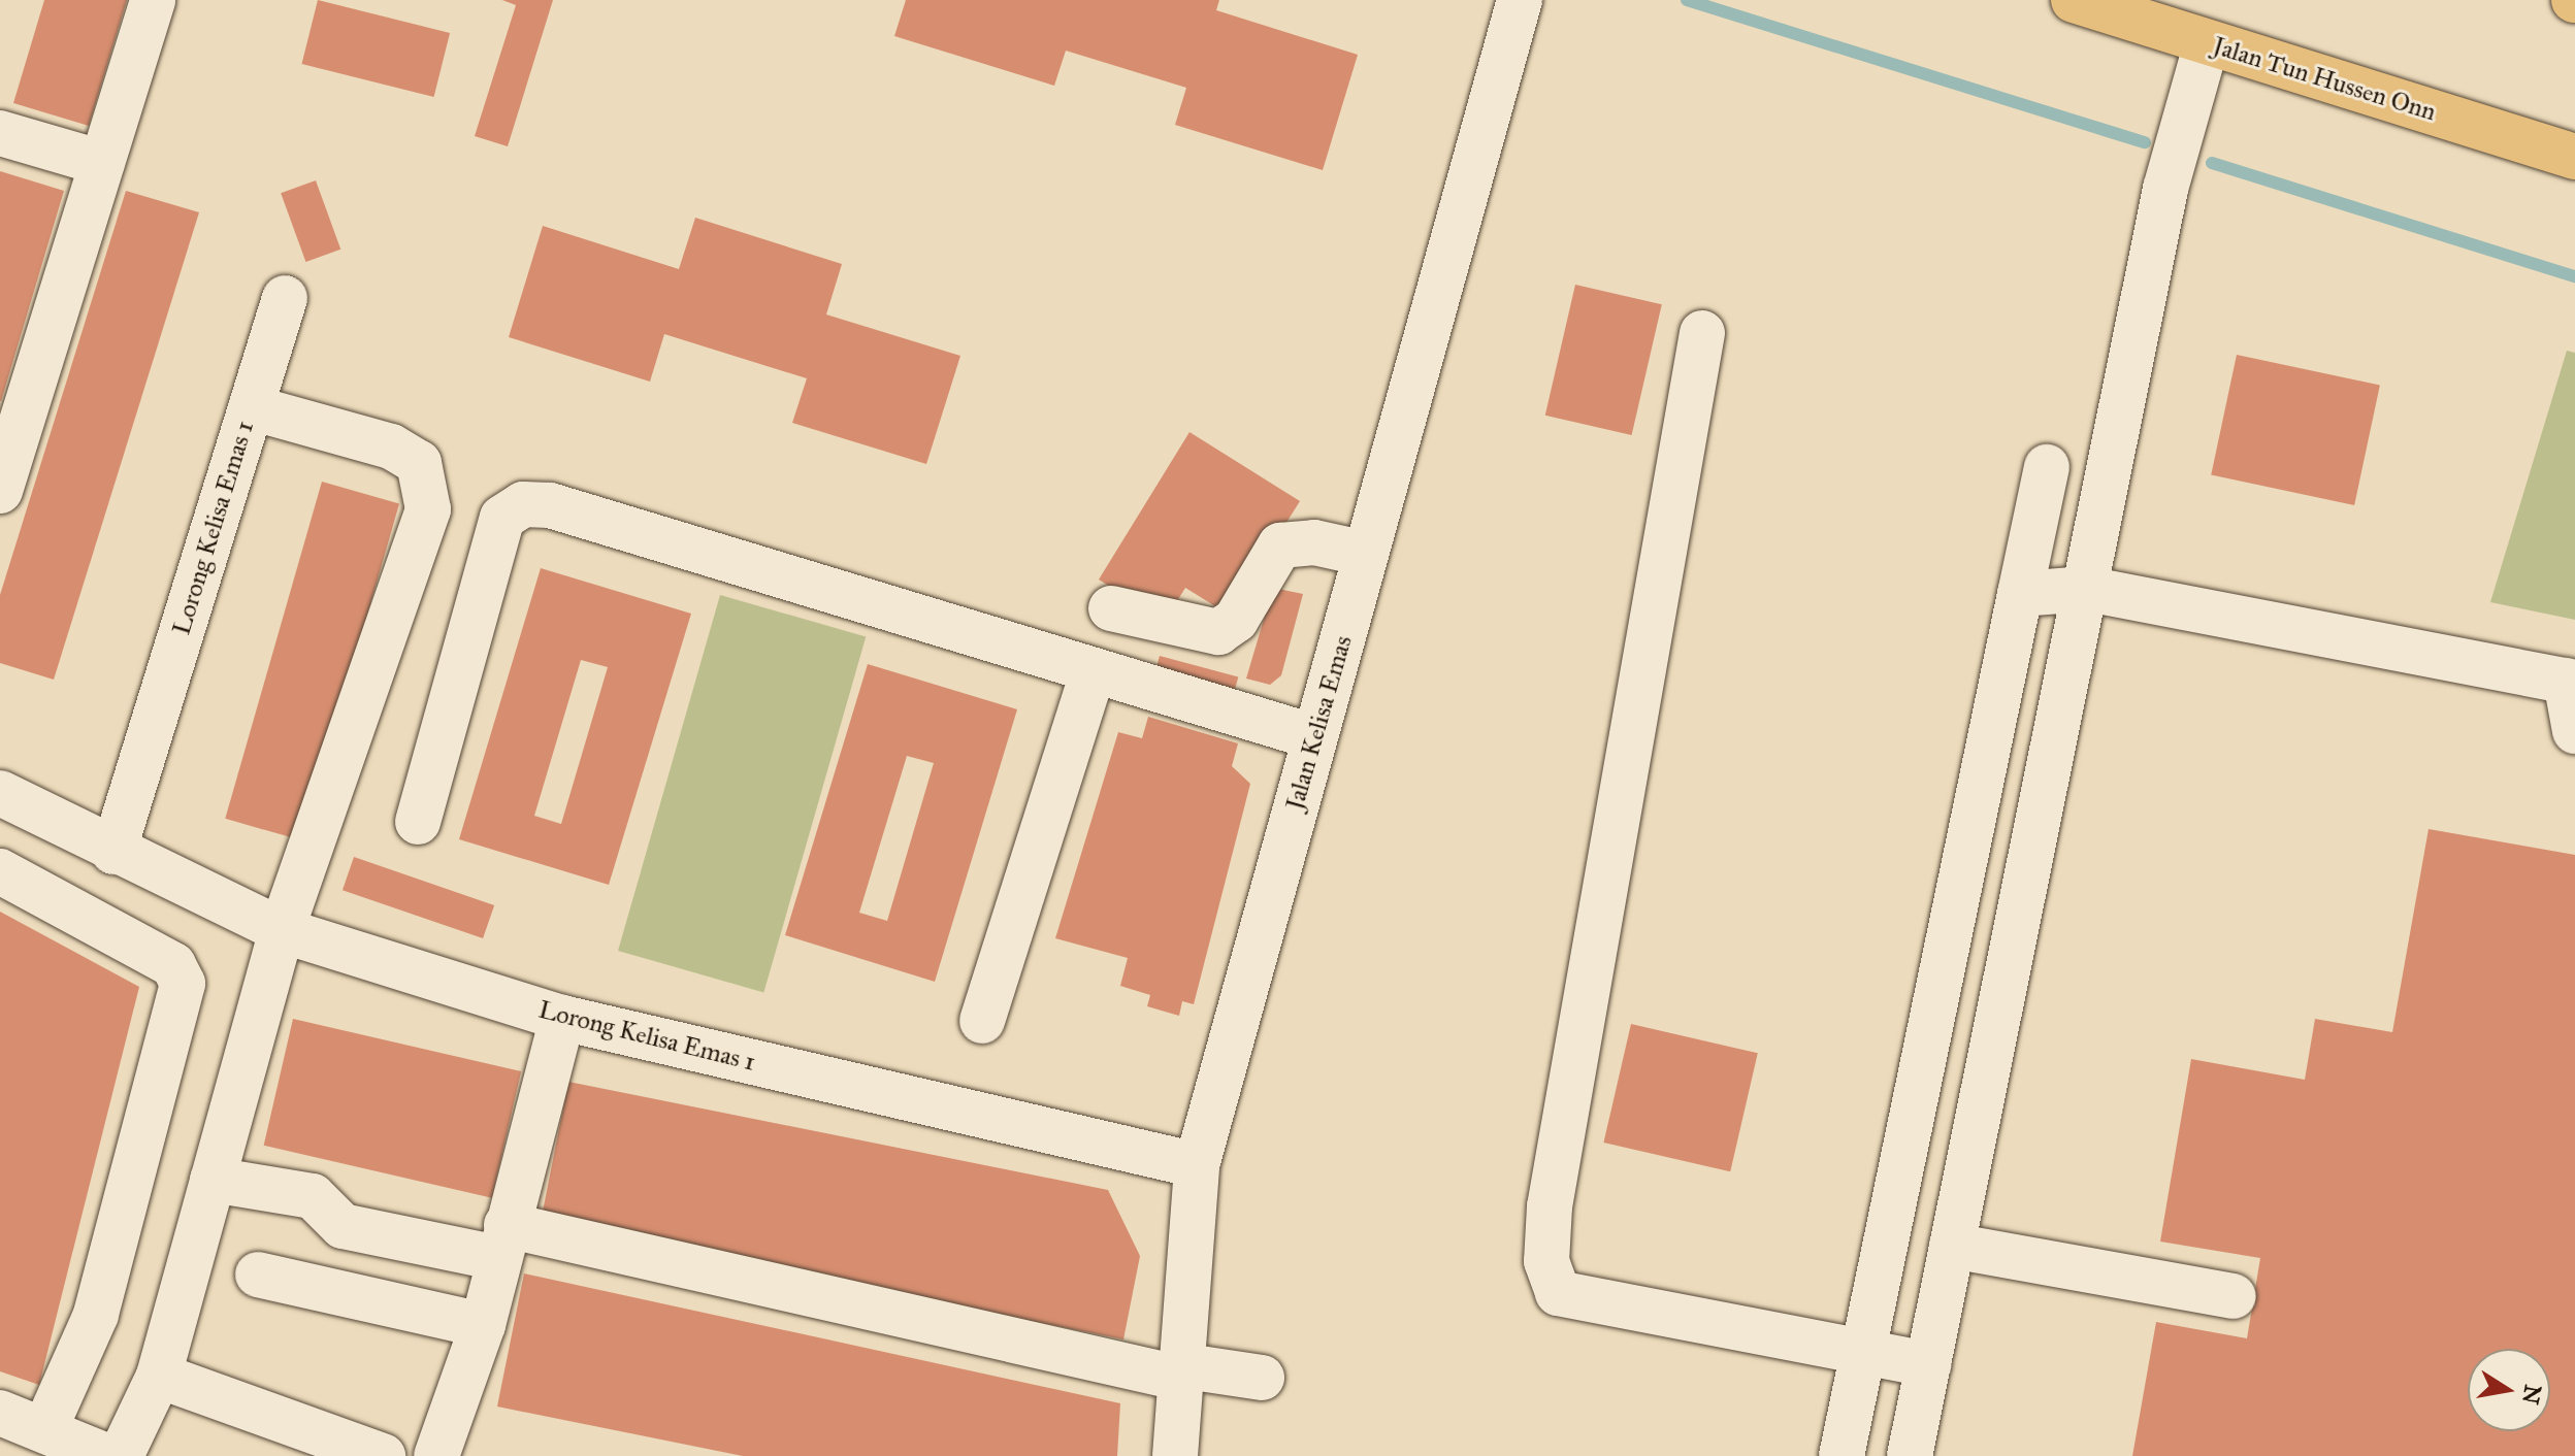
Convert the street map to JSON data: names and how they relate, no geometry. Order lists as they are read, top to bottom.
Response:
{
  "streets": {
    "main road": ["Jalan Tun Hussen Onn"],
    "street": ["Lorong Kelisa Emas 1", "Jalan Kelisa Emas"]
  },
  "crossings": [
    ["Lorong Kelisa Emas 1", "Jalan Kelisa Emas"]
  ],
  "north": "right"
}
